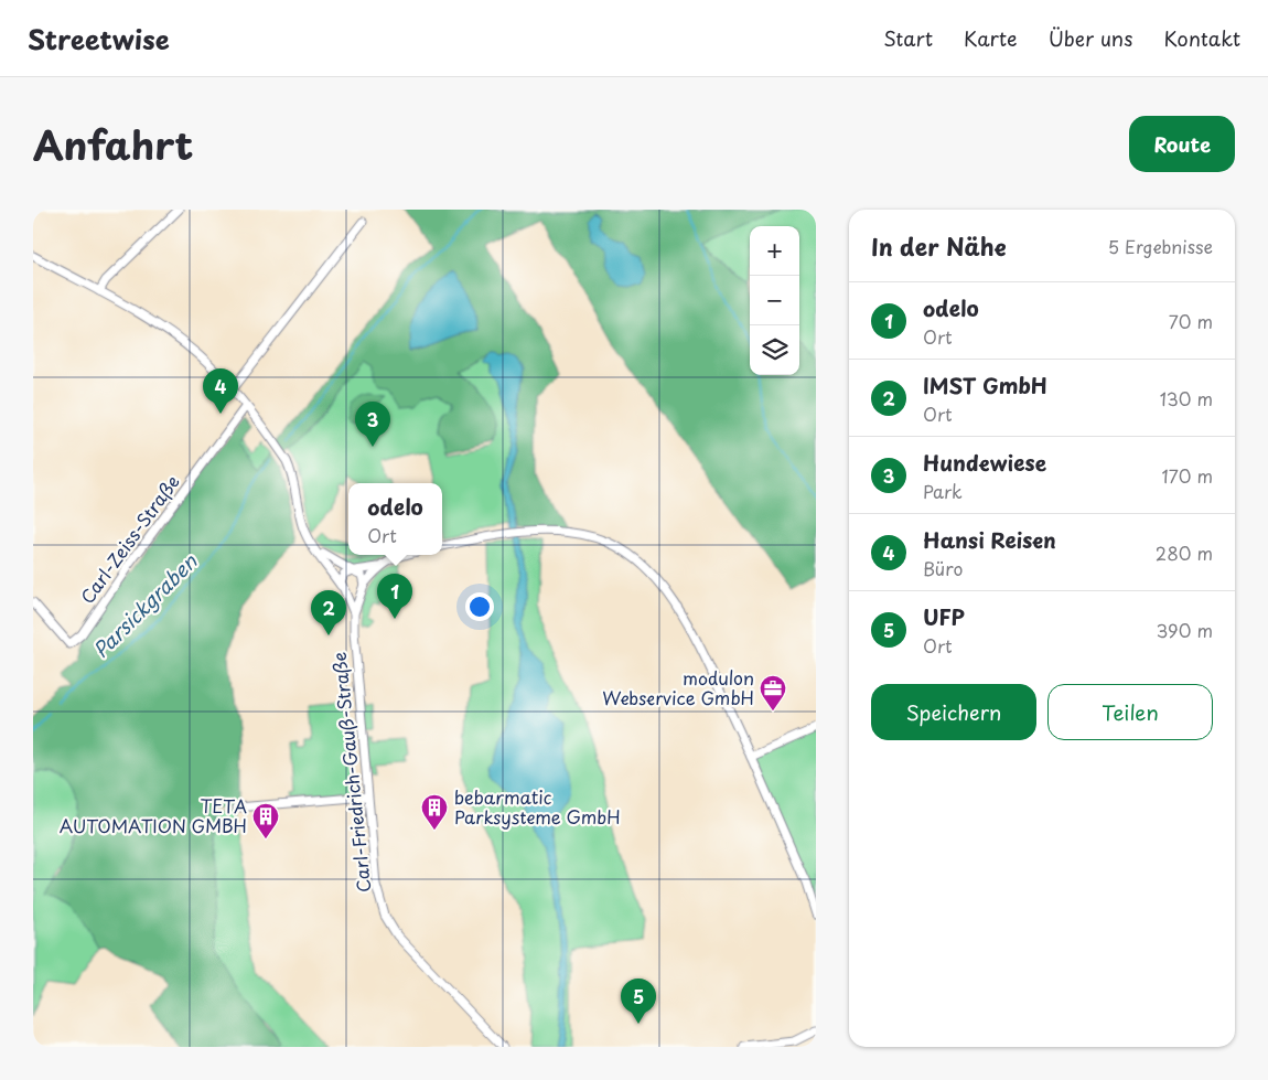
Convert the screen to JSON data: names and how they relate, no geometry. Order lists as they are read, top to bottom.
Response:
{
  "streets": {
    "street": ["Carl-Zeiss-Straße", "Carl-Friedrich-Gauß-Straße"]
  },
  "crossings": [
    ["Carl-Zeiss-Straße", "Carl-Friedrich-Gauß-Straße"]
  ],
  "water": ["Parsickgraben"],
  "places": {
    "office": ["modulon Webservice GmbH"],
    "building": ["bebarmatic Parksysteme GmbH", "TETA AUTOMATION GMBH"]
  },
  "page": {
    "header": "Streetwise",
    "nav": [
      "Start",
      "Karte",
      "Über uns",
      "Kontakt"
    ],
    "title": "Anfahrt",
    "buttons": [
      "Route",
      ["Speichern", "Teilen"]
    ],
    "heading": ["In der Nähe", "5 Ergebnisse"],
    "map_buttons": ["+", "−"],
    "list": [
      {
        "mark": "1",
        "name": "odelo",
        "note": "Ort",
        "value": "70 m"
      },
      {
        "mark": "2",
        "name": "IMST GmbH",
        "note": "Ort",
        "value": "130 m"
      },
      {
        "mark": "3",
        "name": "Hundewiese",
        "note": "Park",
        "value": "170 m"
      },
      {
        "mark": "4",
        "name": "Hansi Reisen",
        "note": "Büro",
        "value": "280 m"
      },
      {
        "mark": "5",
        "name": "UFP",
        "note": "Ort",
        "value": "390 m"
      }
    ],
    "pins": [
      "4",
      "3",
      "1",
      "2",
      "5"
    ],
    "popup": ["odelo", "Ort"]
  }
}
